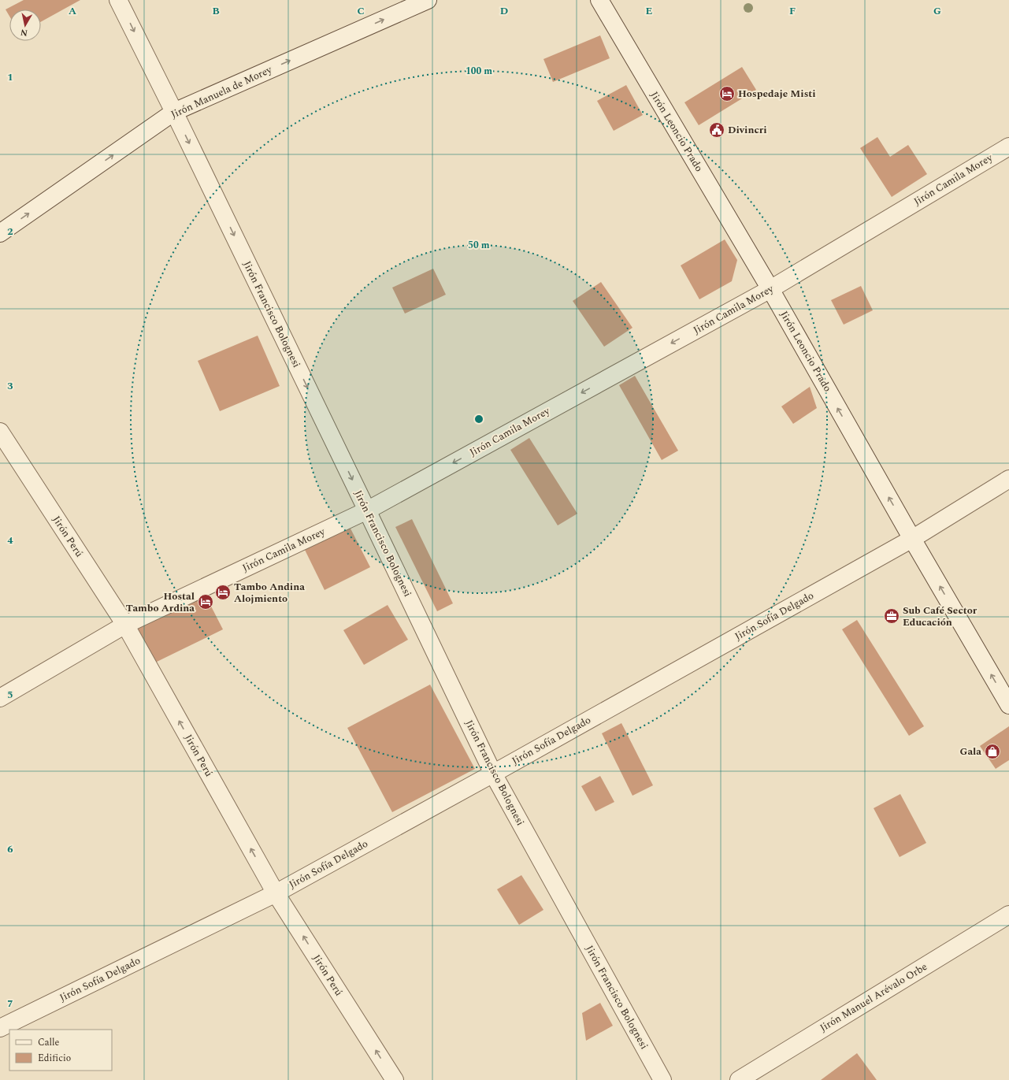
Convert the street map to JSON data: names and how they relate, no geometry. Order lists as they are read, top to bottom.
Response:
{
  "streets": {
    "street": [
      "Jirón Manuela de Morey",
      "Jirón Leoncio Prado",
      "Jirón Camila Morey",
      "Jirón Francisco Bolognesi",
      "Jirón Perú",
      "Jirón Sofía Delgado",
      "Jirón Manuel Arévalo Orbe"
    ]
  },
  "crossings": [
    ["Jirón Manuela de Morey", "Jirón Francisco Bolognesi"],
    ["Jirón Leoncio Prado", "Jirón Camila Morey"],
    ["Jirón Leoncio Prado", "Jirón Sofía Delgado"],
    ["Jirón Camila Morey", "Jirón Francisco Bolognesi"],
    ["Jirón Camila Morey", "Jirón Perú"],
    ["Jirón Francisco Bolognesi", "Jirón Sofía Delgado"],
    ["Jirón Perú", "Jirón Sofía Delgado"]
  ],
  "one_way": [
    "Jirón Manuela de Morey",
    "Jirón Leoncio Prado",
    "Jirón Camila Morey",
    "Jirón Francisco Bolognesi",
    "Jirón Perú"
  ],
  "places": {
    "hotel": ["Hospedaje Misti", "Tambo Andina Alojmiento", "Hostal Tambo Ardina"],
    "public building": ["Divincri"],
    "office": ["Sub Café Sector Educación"],
    "shop": ["Gala"]
  },
  "legend": ["Calle", "Edificio"],
  "north": "bottom",
  "grid": {
    "columns": [
      "A",
      "B",
      "C",
      "D",
      "E",
      "F",
      "G"
    ],
    "rows": [
      "1",
      "2",
      "3",
      "4",
      "5",
      "6",
      "7"
    ]
  },
  "rings": ["100 m", "50 m"]
}
